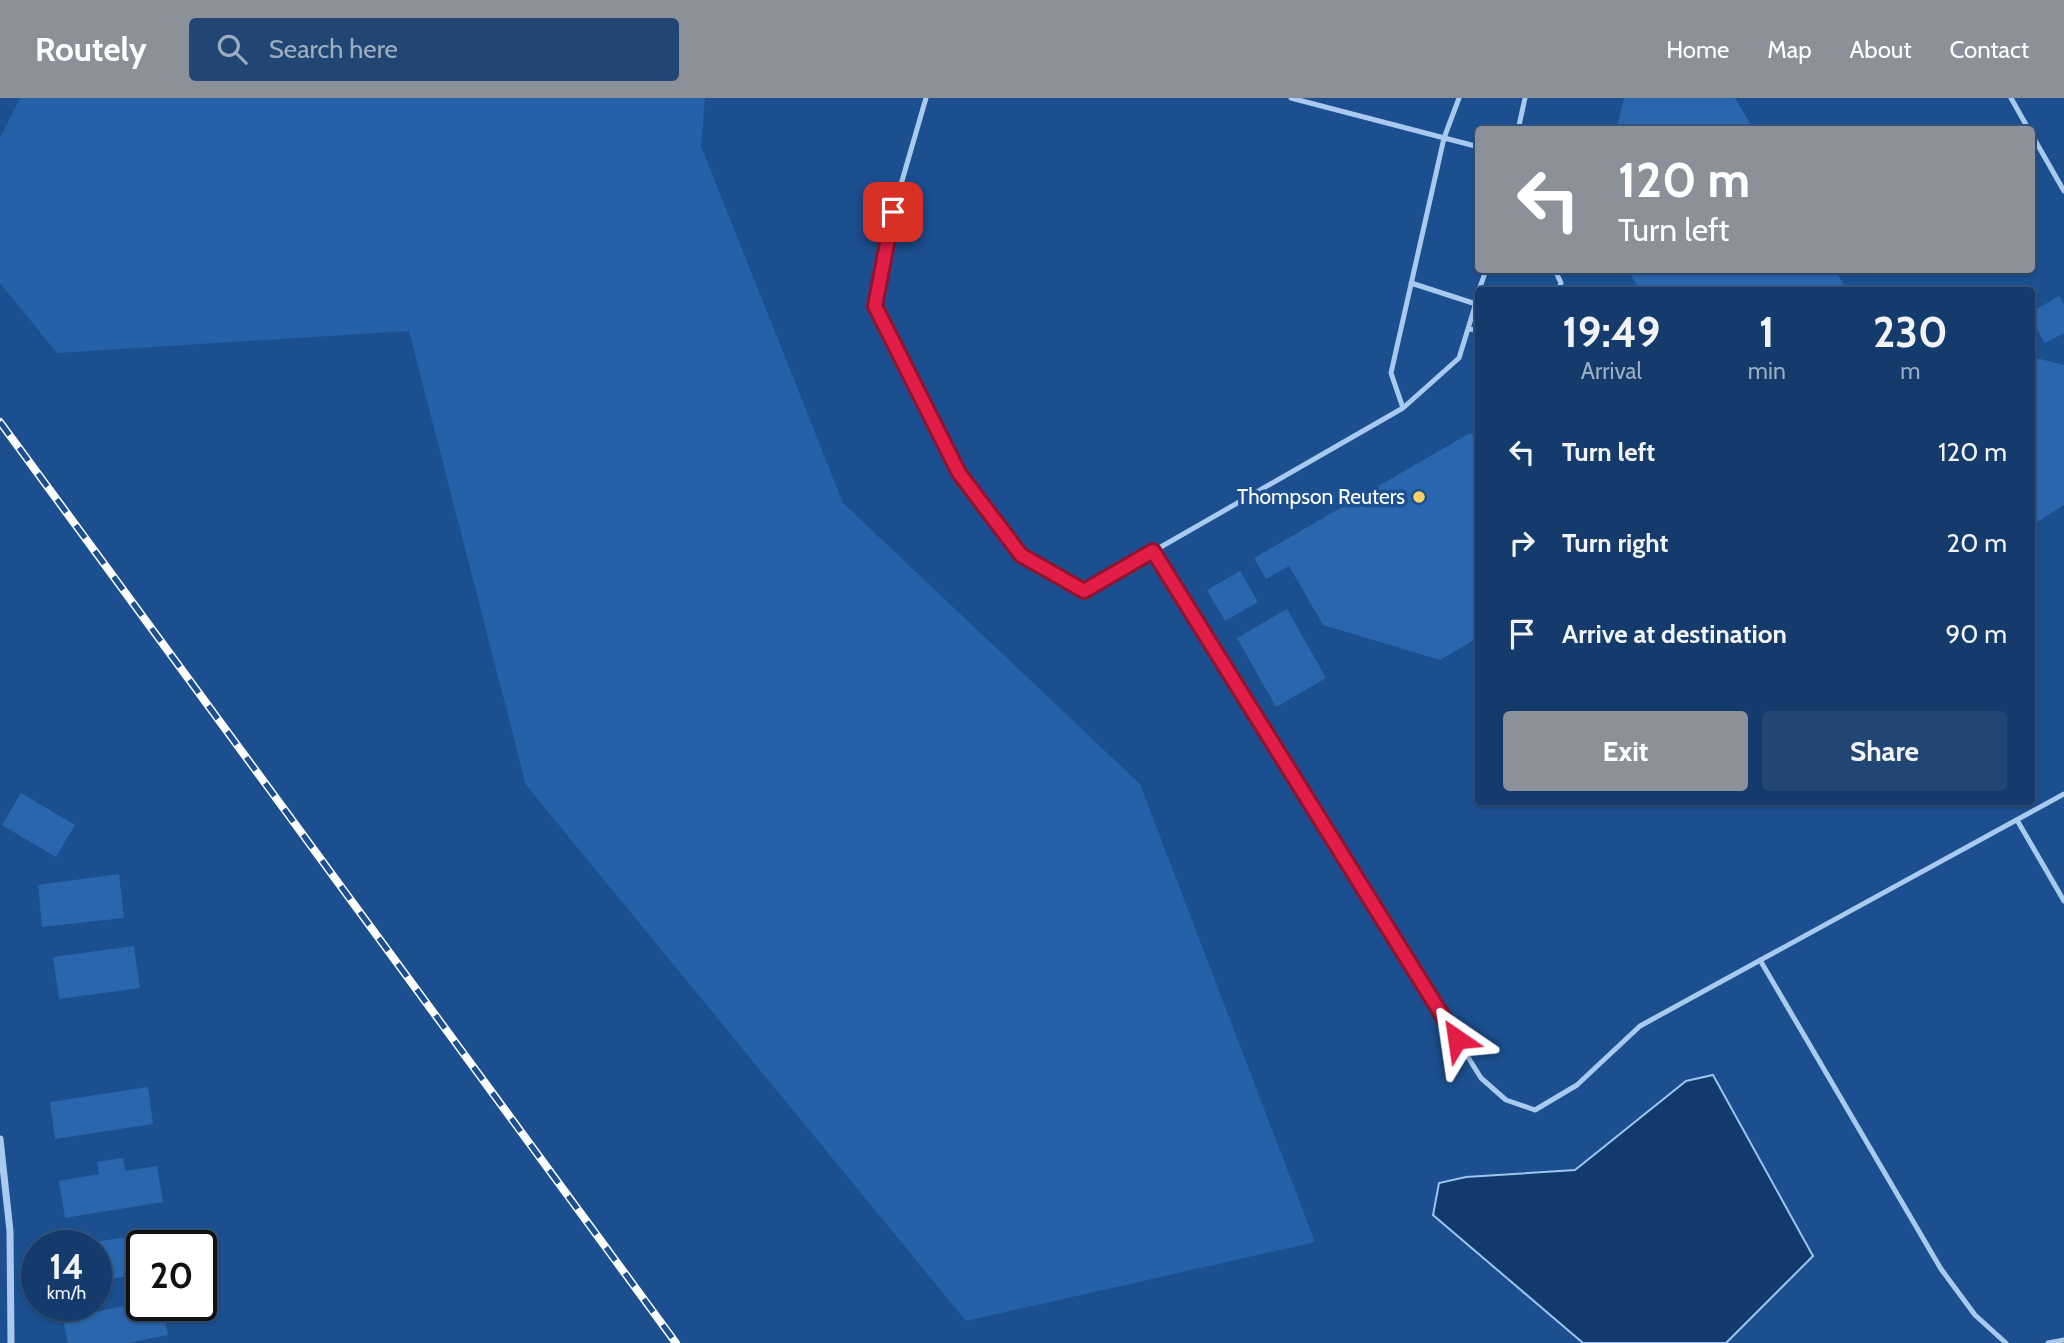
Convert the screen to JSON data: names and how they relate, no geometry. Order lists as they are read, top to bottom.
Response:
{
  "places": ["Thompson Reuters"],
  "page": {
    "header": "Routely",
    "search": "Search here",
    "nav": [
      "Home",
      "Map",
      "About",
      "Contact"
    ],
    "turn": ["120 m", "Turn left"],
    "eta": [
      "19:49",
      "Arrival",
      "1",
      "min",
      "230",
      "m"
    ],
    "list": [
      {
        "name": "Turn left",
        "value": "120 m"
      },
      {
        "name": "Turn right",
        "value": "20 m"
      },
      {
        "name": "Arrive at destination",
        "value": "90 m"
      }
    ],
    "buttons": ["Exit", "Share"],
    "speed": "14 km/h",
    "limit": "20"
  }
}
